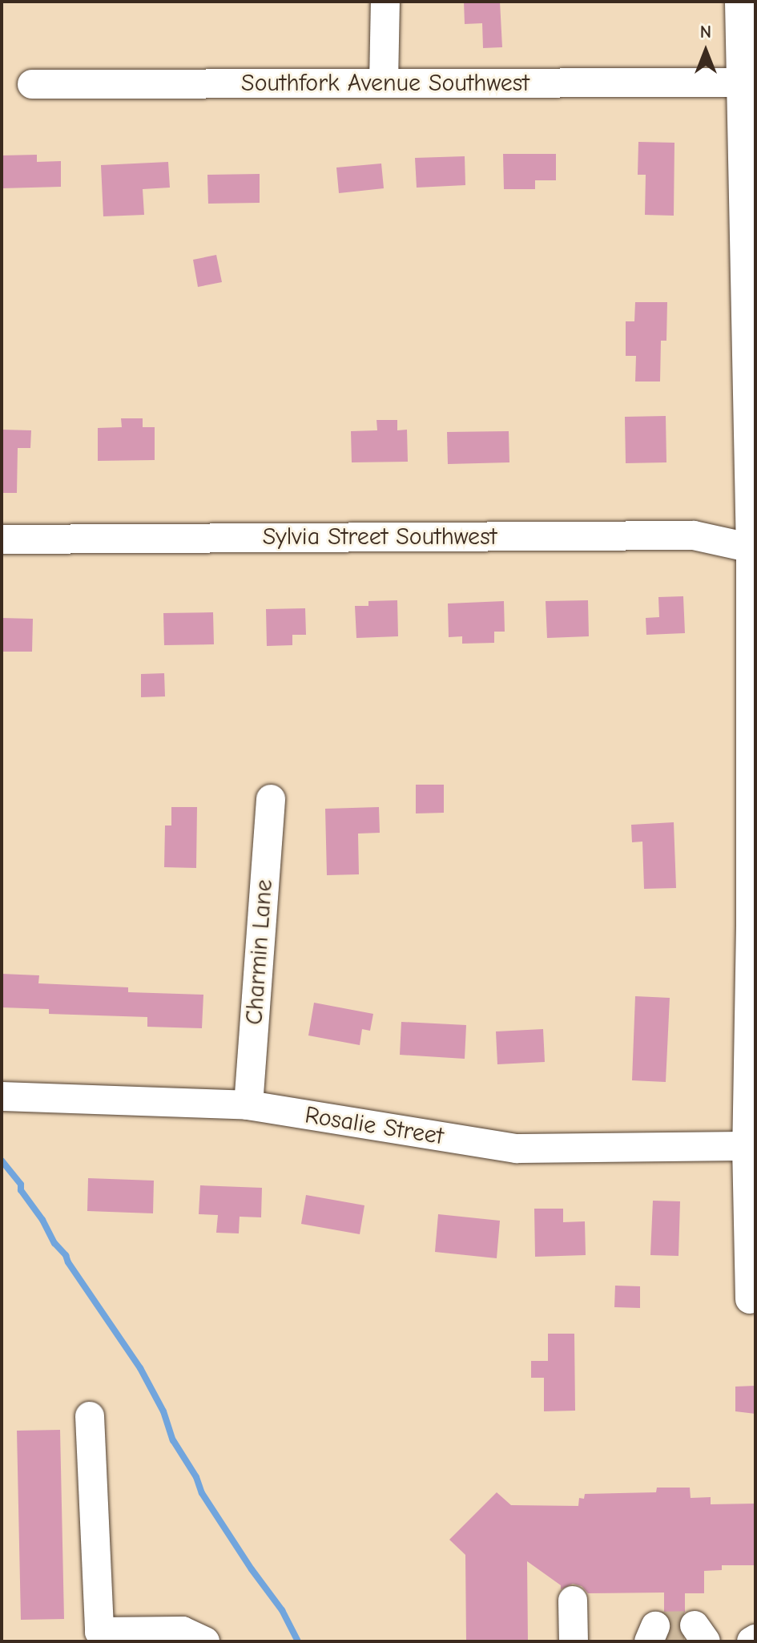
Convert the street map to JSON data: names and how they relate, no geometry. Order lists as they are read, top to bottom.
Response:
{
  "streets": {
    "street": [
      "Southfork Avenue Southwest",
      "Sylvia Street Southwest",
      "Charmin Lane",
      "Rosalie Street"
    ]
  },
  "crossings": [
    ["Charmin Lane", "Rosalie Street"]
  ],
  "north": "top"
}
